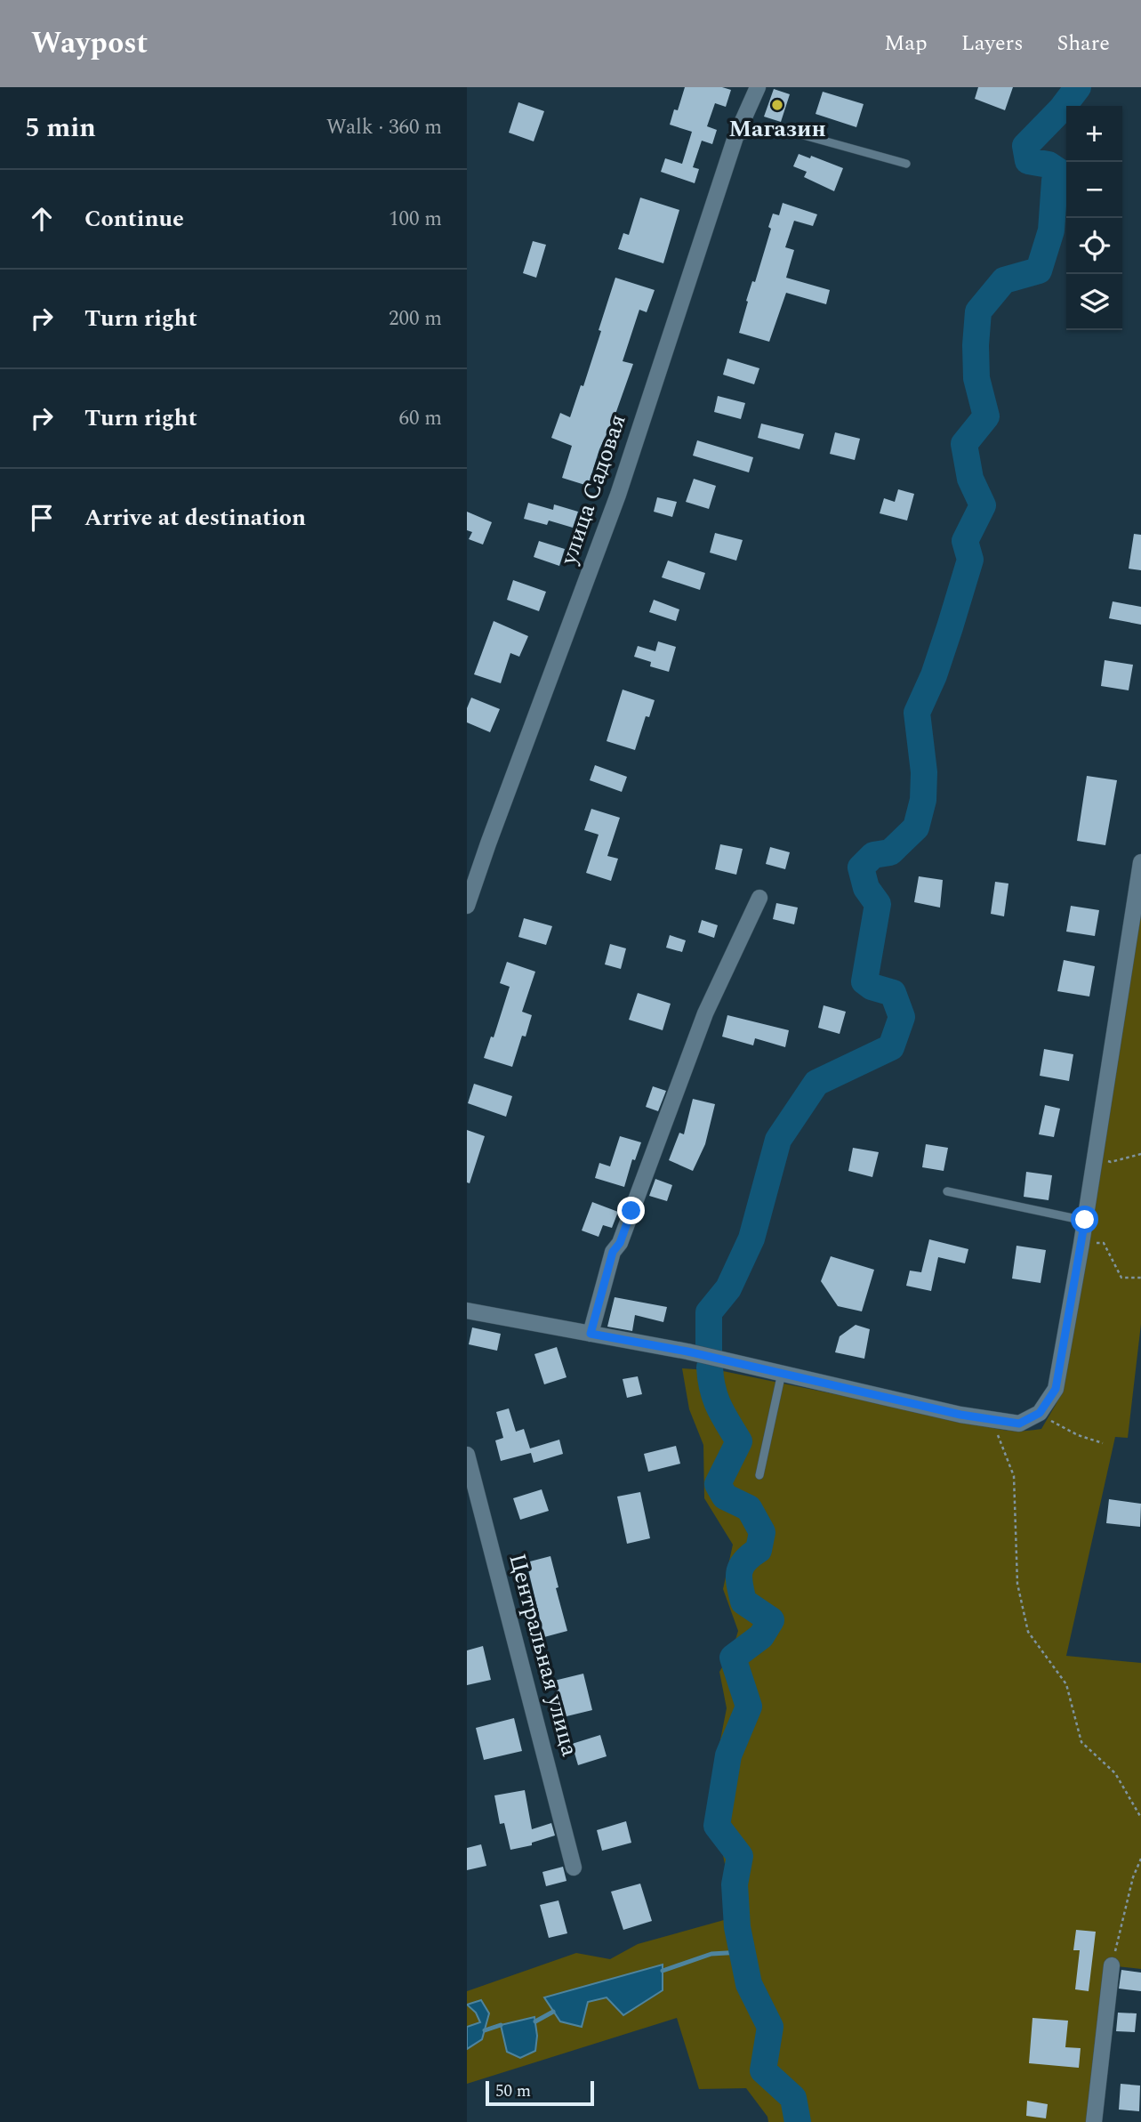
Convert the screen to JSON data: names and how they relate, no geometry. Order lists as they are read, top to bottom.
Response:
{
  "streets": {
    "street": ["улица Садовая", "Центральная улица"]
  },
  "places": ["Магазин"],
  "scale_bar": "50 m",
  "page": {
    "header": "Waypost",
    "nav": ["Map", "Layers", "Share"],
    "heading": ["5 min", "Walk · 360 m"],
    "map_buttons": ["+", "−"],
    "list": [
      ["Continue", "100 m"],
      ["Turn right", "200 m"],
      ["Turn right", "60 m"],
      "Arrive at destination"
    ],
    "scale": "50 m"
  }
}
